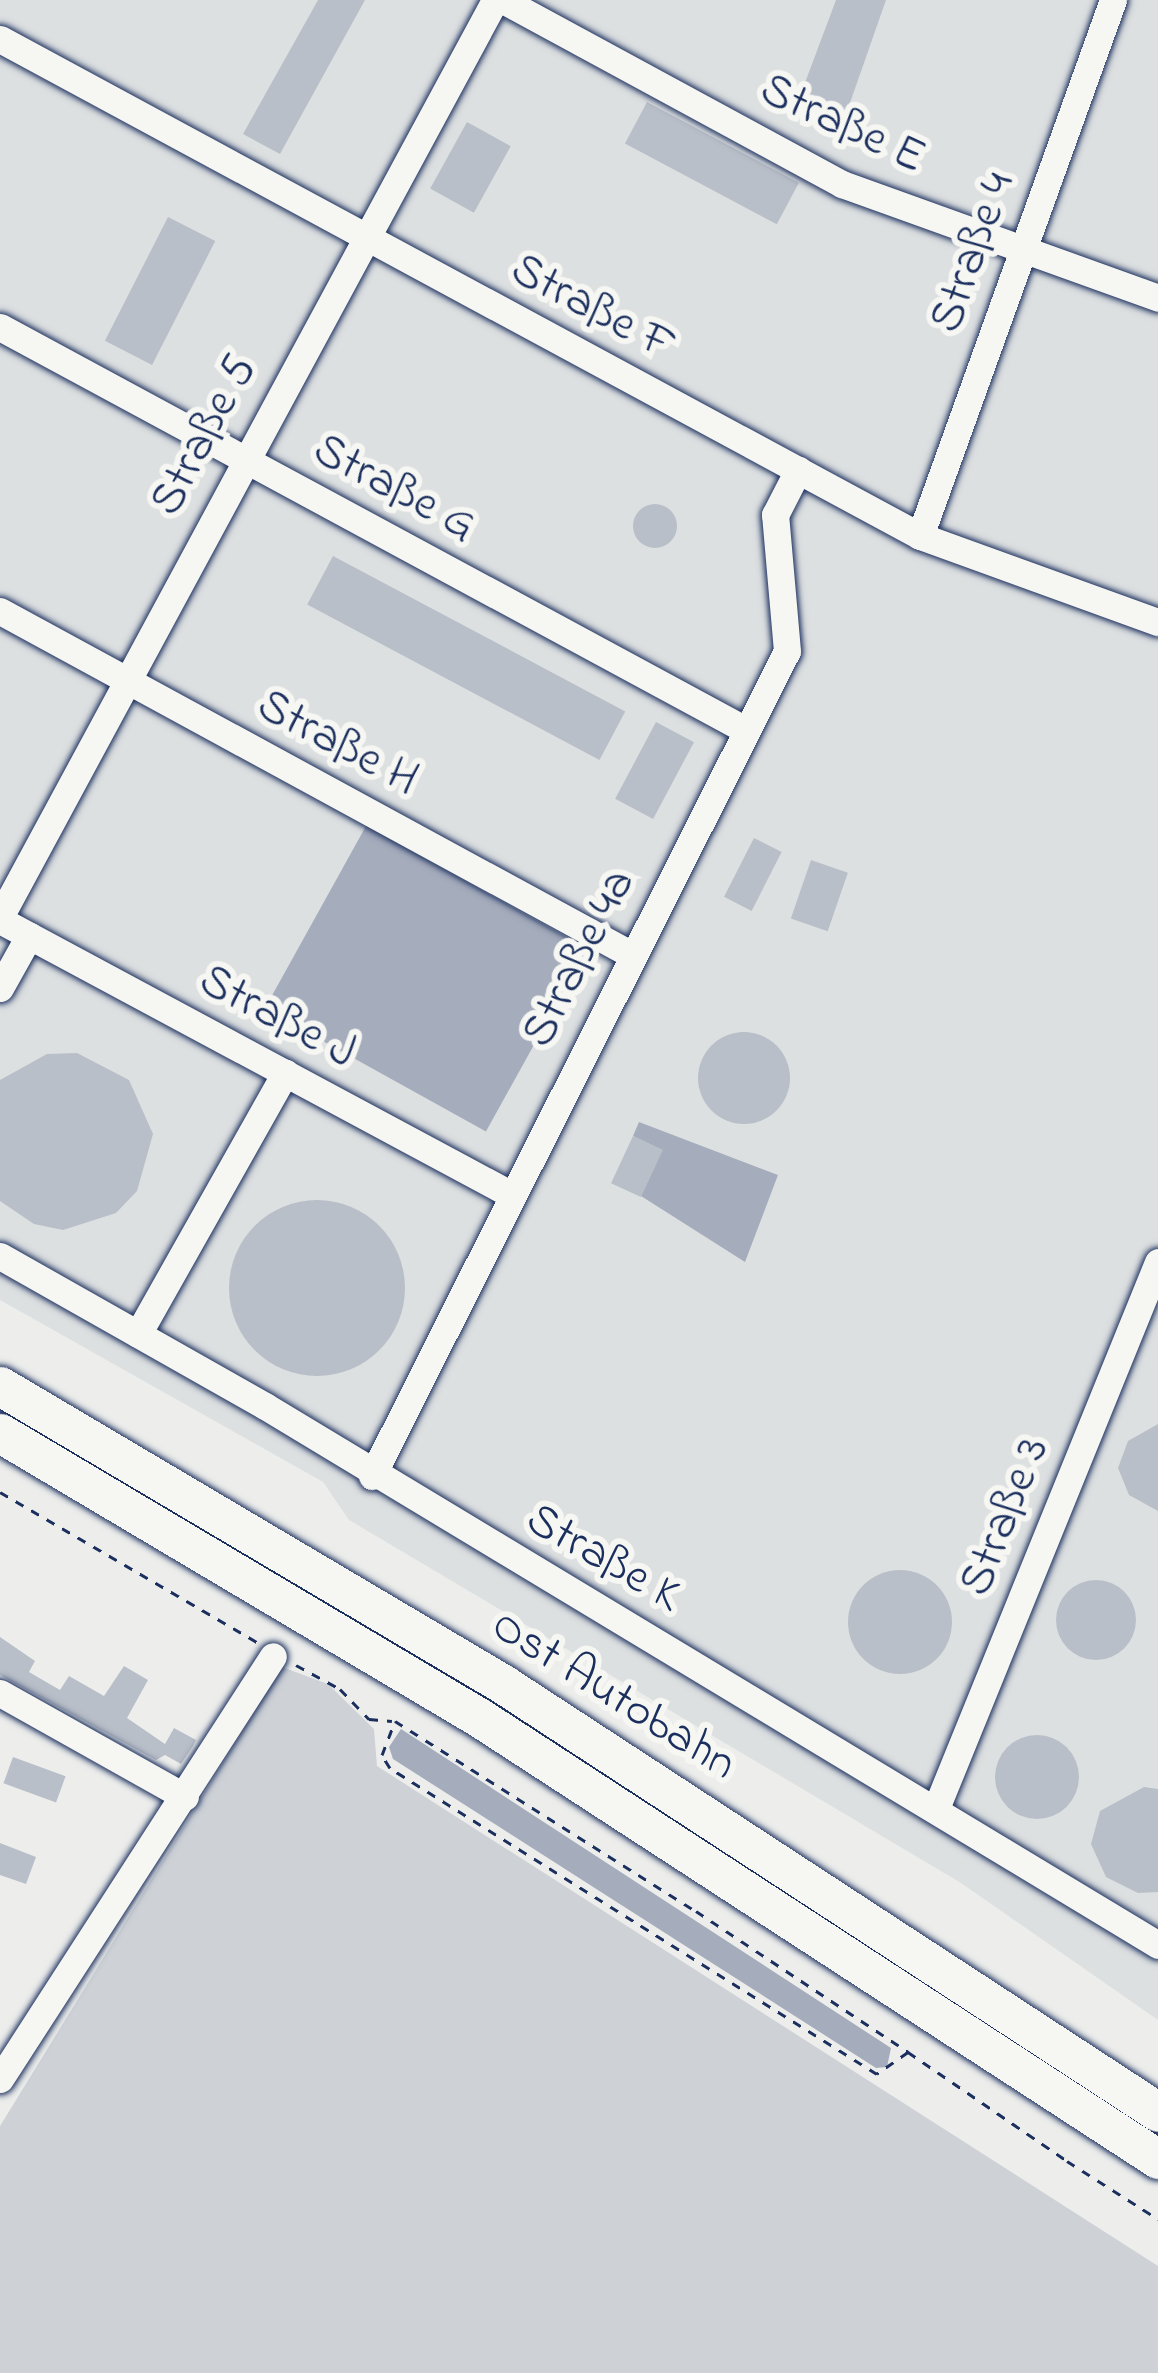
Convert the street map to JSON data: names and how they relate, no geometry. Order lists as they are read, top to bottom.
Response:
{
  "streets": {
    "highway": ["Ost Autobahn"],
    "street": [
      "Straße E",
      "Straße 4",
      "Straße F",
      "Straße 5",
      "Straße G",
      "Straße H",
      "Straße 4a",
      "Straße J",
      "Straße 3",
      "Straße K"
    ]
  },
  "crossings": [
    ["Straße E", "Straße 4"],
    ["Straße E", "Straße 5"],
    ["Straße 4", "Straße F"],
    ["Straße F", "Straße 5"],
    ["Straße F", "Straße 4a"],
    ["Straße 5", "Straße G"],
    ["Straße 5", "Straße H"],
    ["Straße 5", "Straße J"],
    ["Straße G", "Straße 4a"],
    ["Straße H", "Straße 4a"],
    ["Straße 4a", "Straße J"],
    ["Straße 4a", "Straße K"],
    ["Straße 3", "Straße K"]
  ]
}
